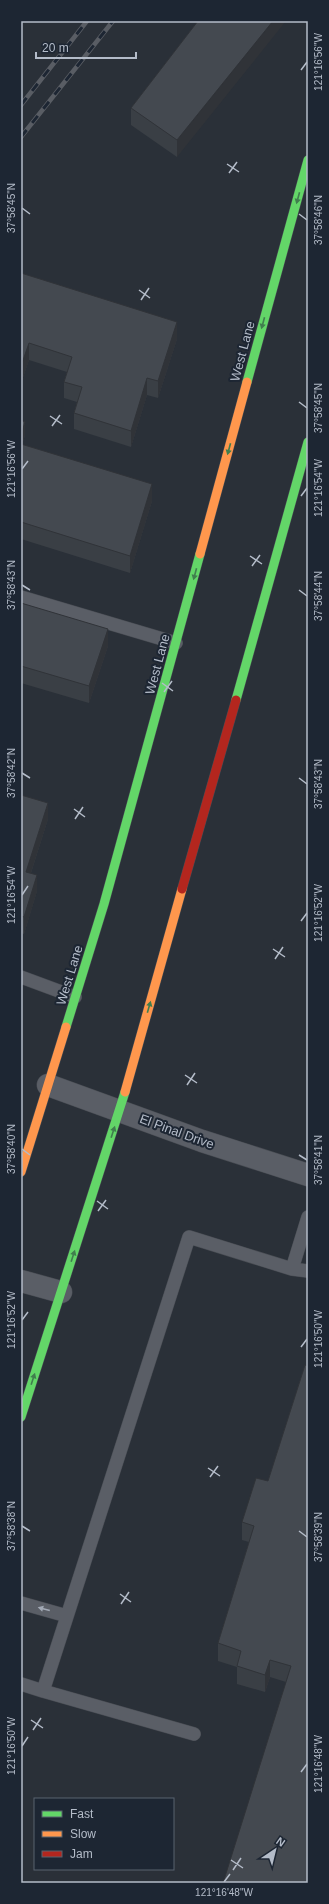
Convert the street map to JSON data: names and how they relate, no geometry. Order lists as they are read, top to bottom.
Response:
{
  "streets": {
    "main road": ["West Lane"],
    "street": ["El Pinal Drive"]
  },
  "crossings": [
    ["West Lane", "El Pinal Drive"]
  ],
  "legend": ["Fast", "Slow", "Jam"],
  "scale_bar": "20 m",
  "north": "top right",
  "coordinates": [
    "121°16'56\"W",
    "37°58'45\"N",
    "37°58'46\"N",
    "121°16'54\"W",
    "37°58'43\"N",
    "37°58'44\"N",
    "37°58'42\"N",
    "121°16'52\"W",
    "37°58'40\"N",
    "37°58'41\"N",
    "121°16'50\"W",
    "37°58'38\"N",
    "37°58'39\"N",
    "121°16'48\"W"
  ]
}
